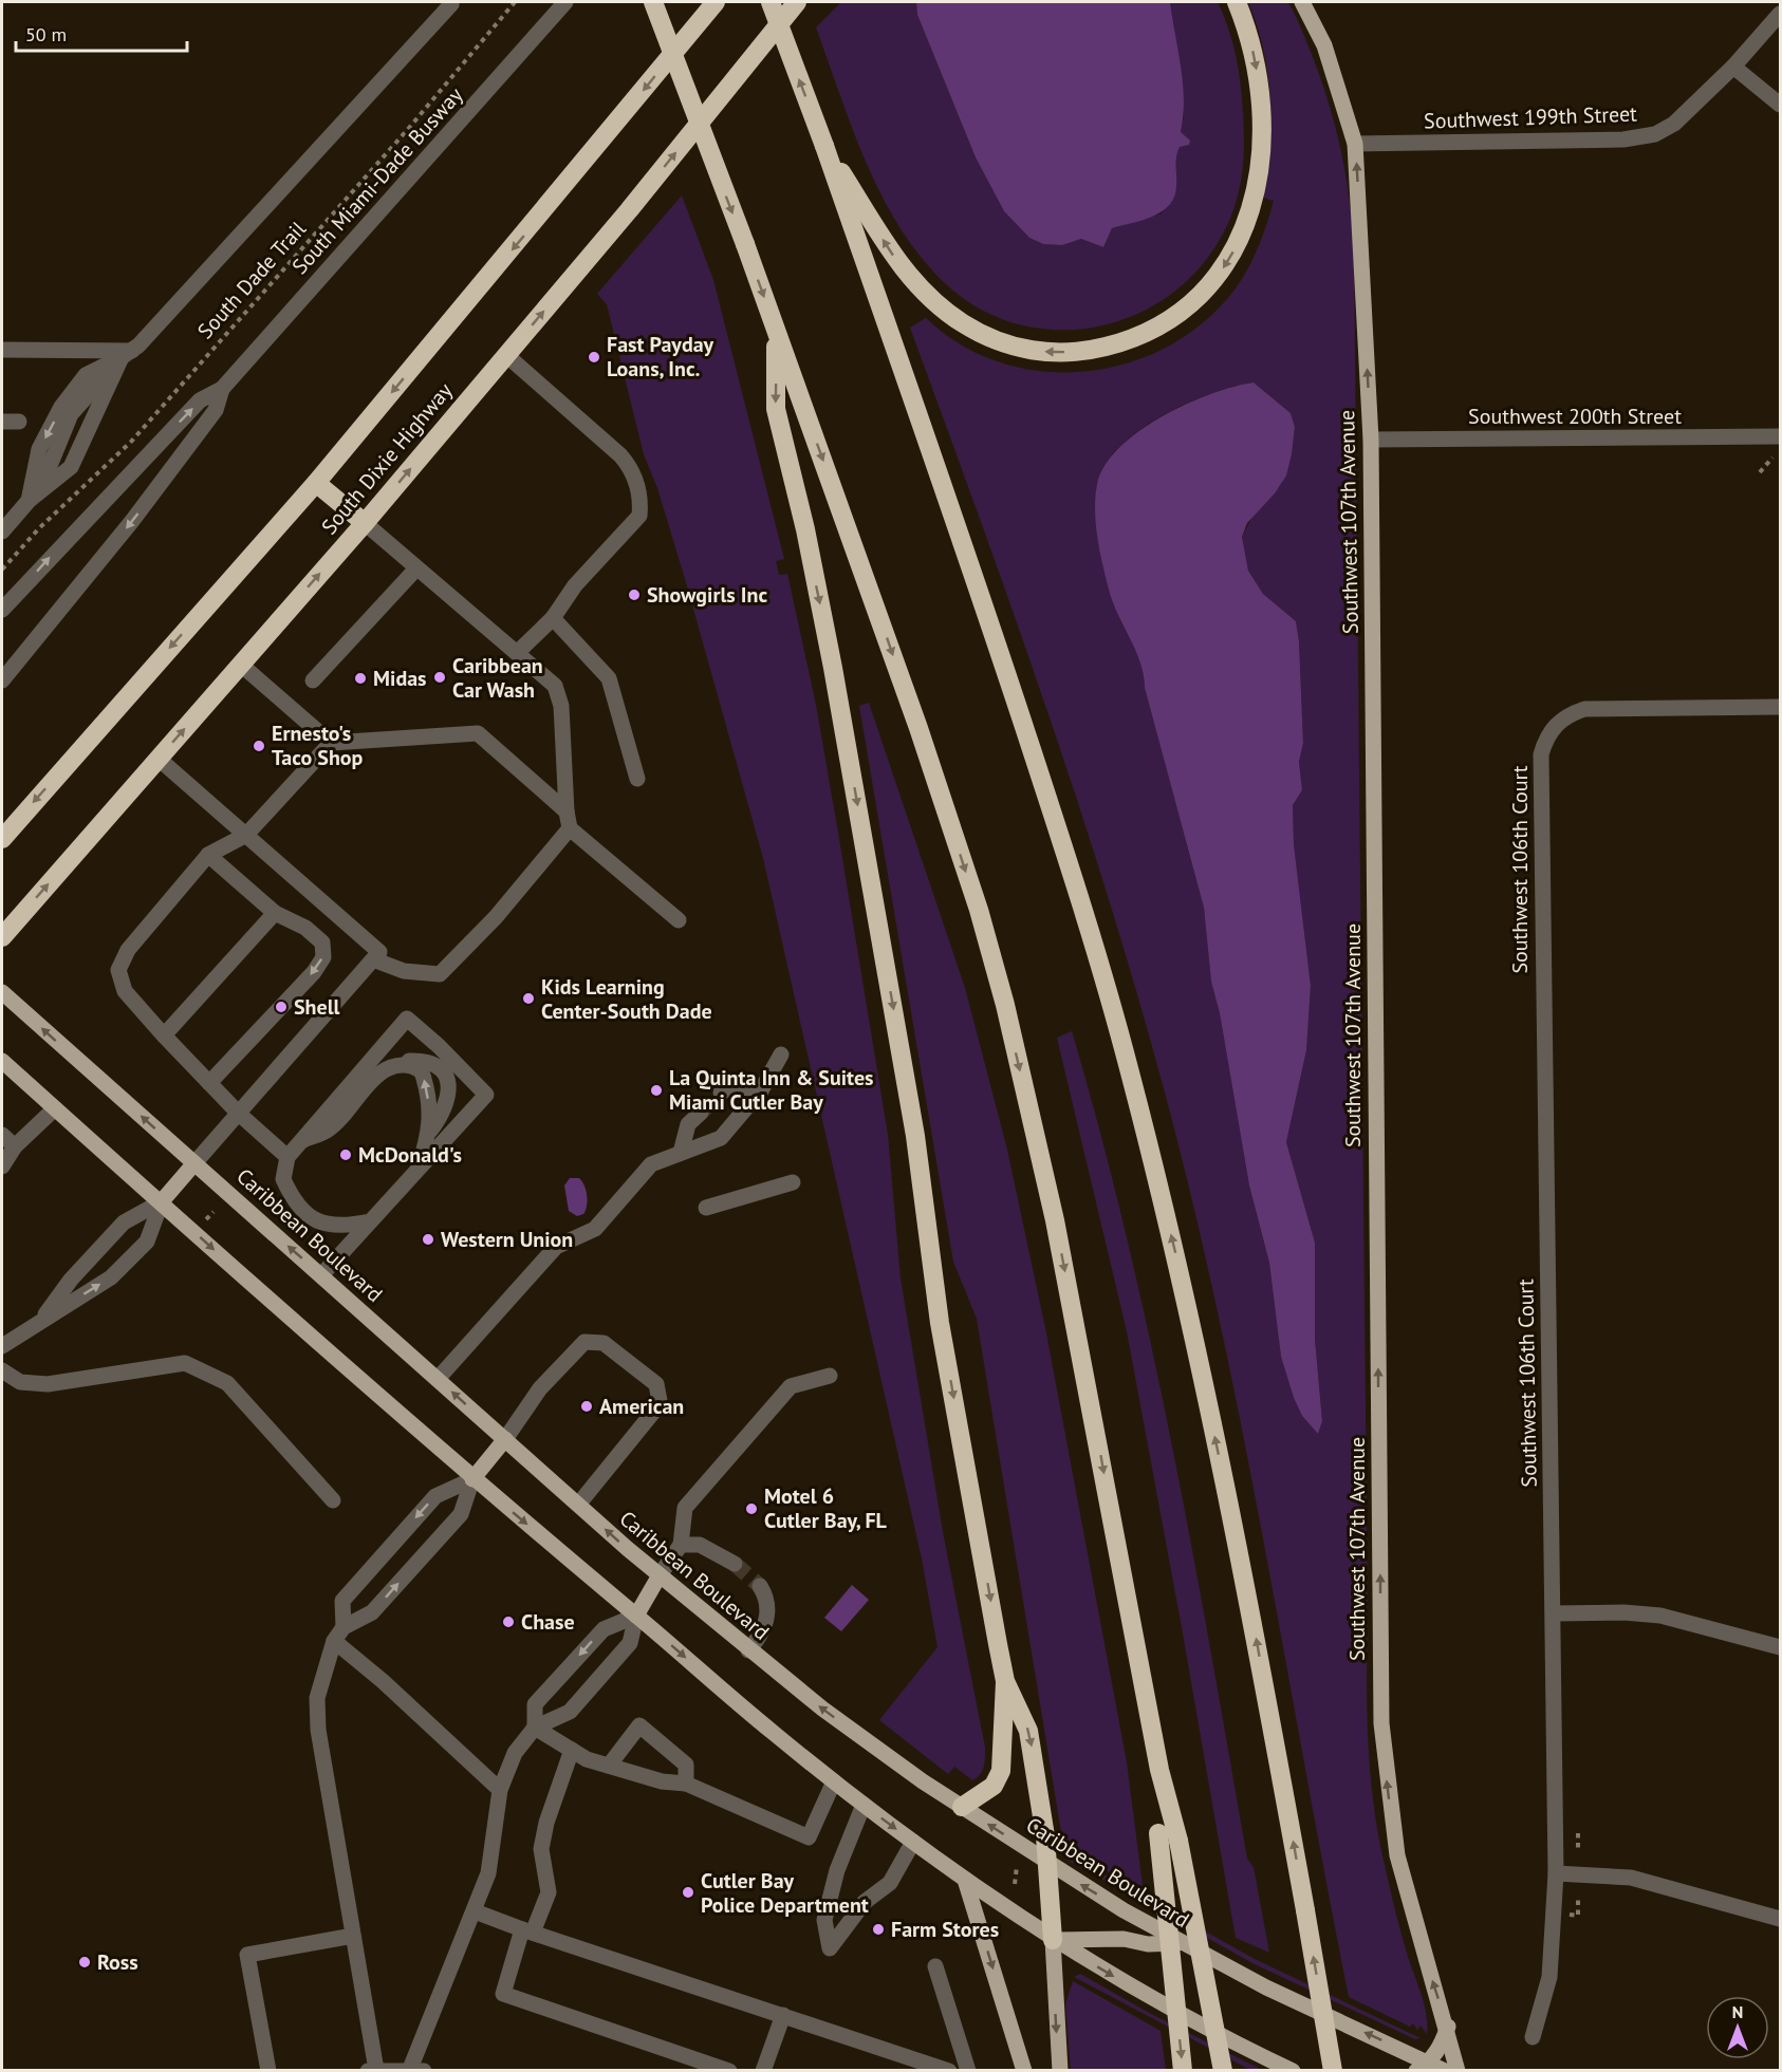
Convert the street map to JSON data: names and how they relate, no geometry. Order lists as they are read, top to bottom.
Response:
{
  "streets": {
    "highway": ["South Dixie Highway"],
    "main road": ["Southwest 107th Avenue", "Caribbean Boulevard"],
    "street": [
      "Southwest 199th Street",
      "South Miami-Dade Busway",
      "Southwest 200th Street",
      "Southwest 106th Court"
    ],
    "path": ["South Dade Trail"]
  },
  "crossings": [
    ["Southwest 199th Street", "Southwest 107th Avenue"],
    ["Southwest 200th Street", "Southwest 107th Avenue"]
  ],
  "one_way": ["Southwest 107th Avenue"],
  "places": [
    "Fast Payday Loans, Inc.",
    "Showgirls Inc",
    "Caribbean Car Wash",
    "Midas",
    "Ernesto's Taco Shop",
    "Kids Learning Center-South Dade",
    "Shell",
    "La Quinta Inn & Suites Miami Cutler Bay",
    "McDonald's",
    "Western Union",
    "American",
    "Motel 6 Cutler Bay, FL",
    "Chase",
    "Cutler Bay Police Department",
    "Farm Stores",
    "Ross"
  ],
  "scale_bar": "50 m",
  "north": "top"
}
